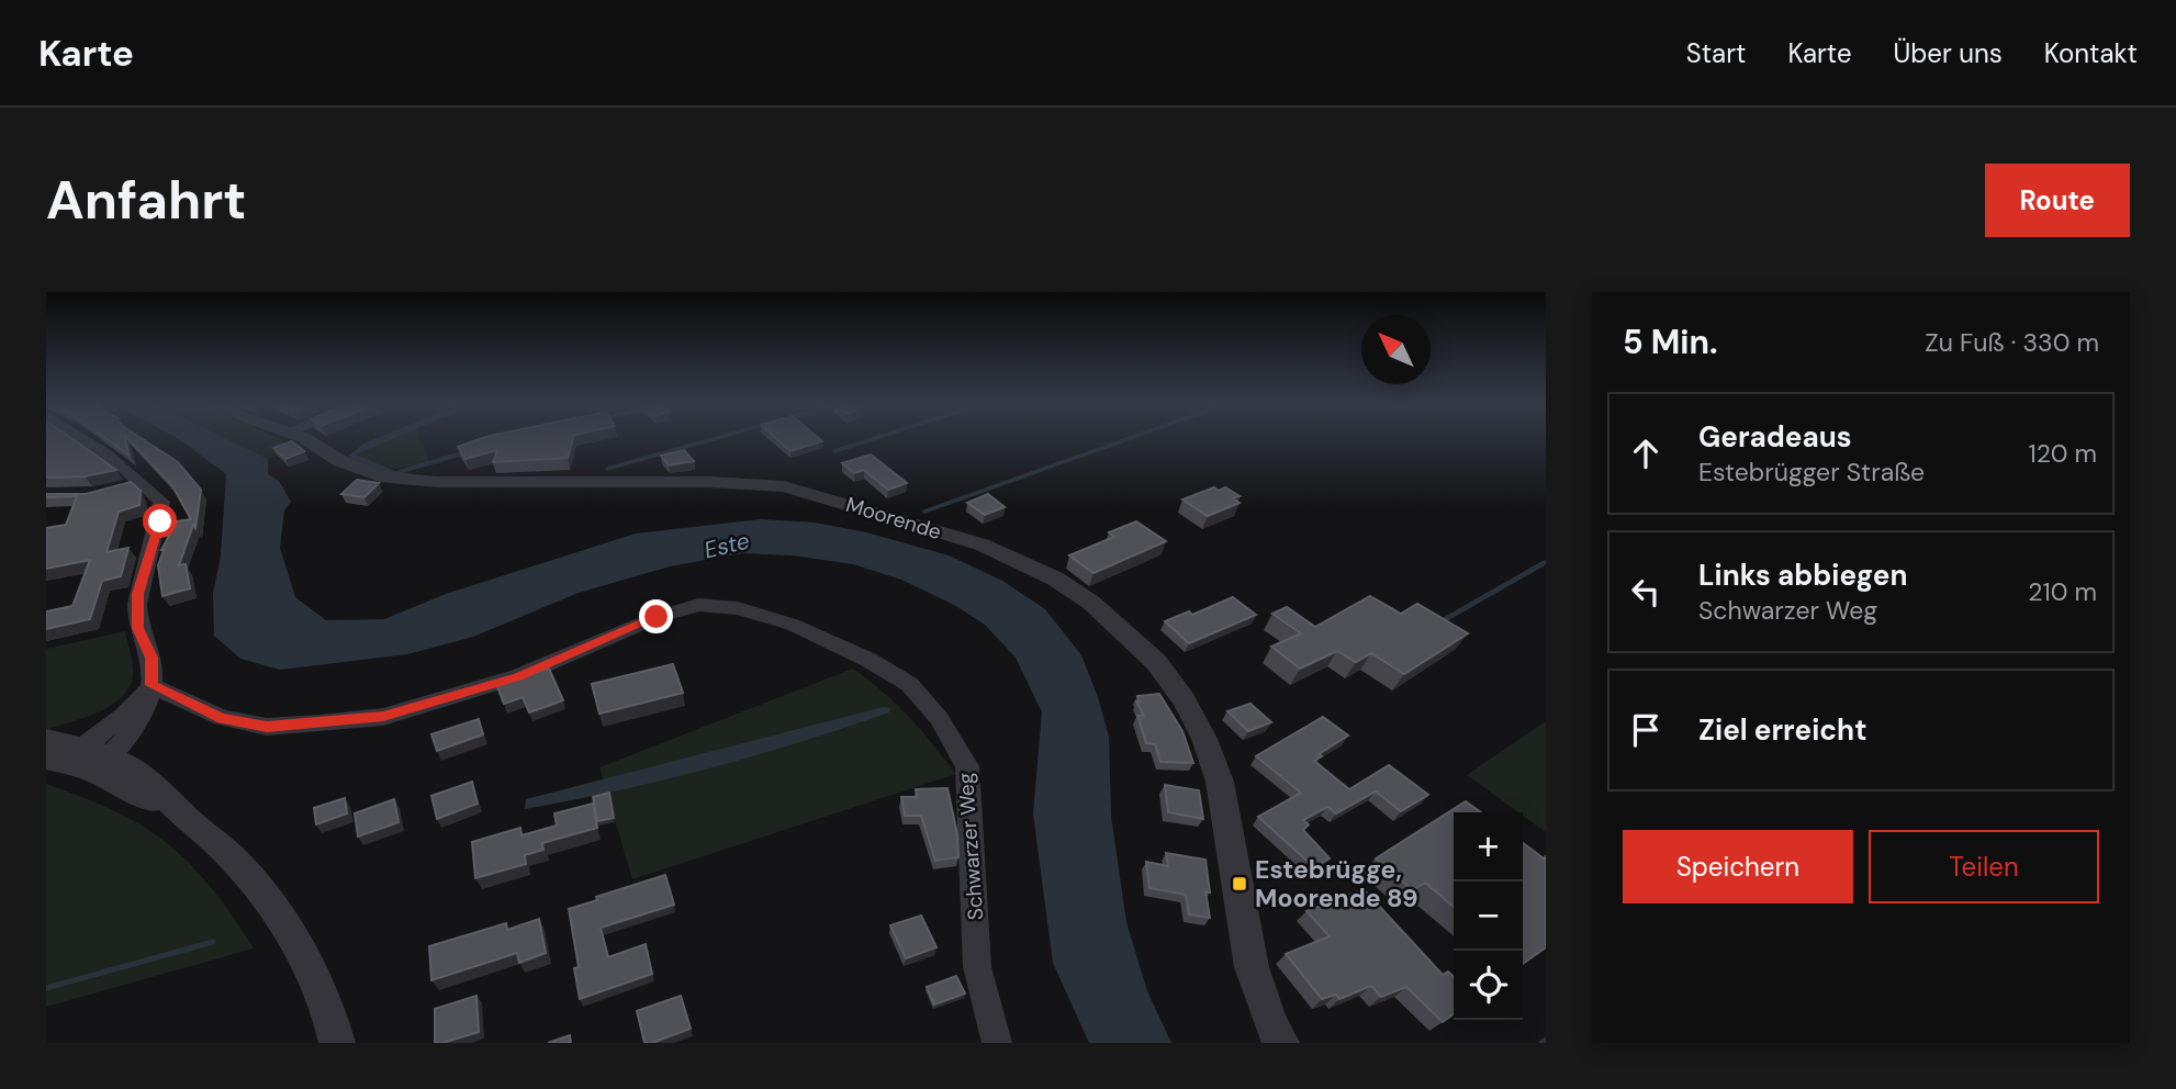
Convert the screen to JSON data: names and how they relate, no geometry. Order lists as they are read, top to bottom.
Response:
{
  "streets": {
    "street": ["Moorende", "Schwarzer Weg"]
  },
  "water": ["Este"],
  "places": {
    "transit": ["Estebrügge, Moorende 89"]
  },
  "north": "top left",
  "page": {
    "header": "Karte",
    "nav": [
      "Start",
      "Karte",
      "Über uns",
      "Kontakt"
    ],
    "buttons": [
      "Route",
      ["Speichern", "Teilen"]
    ],
    "title": "Anfahrt",
    "heading": ["5 Min.", "Zu Fuß · 330 m"],
    "list": [
      ["Geradeaus", "Estebrügger Straße", "120 m"],
      ["Links abbiegen", "Schwarzer Weg", "210 m"],
      "Ziel erreicht"
    ],
    "map_buttons": ["+", "−"]
  }
}
